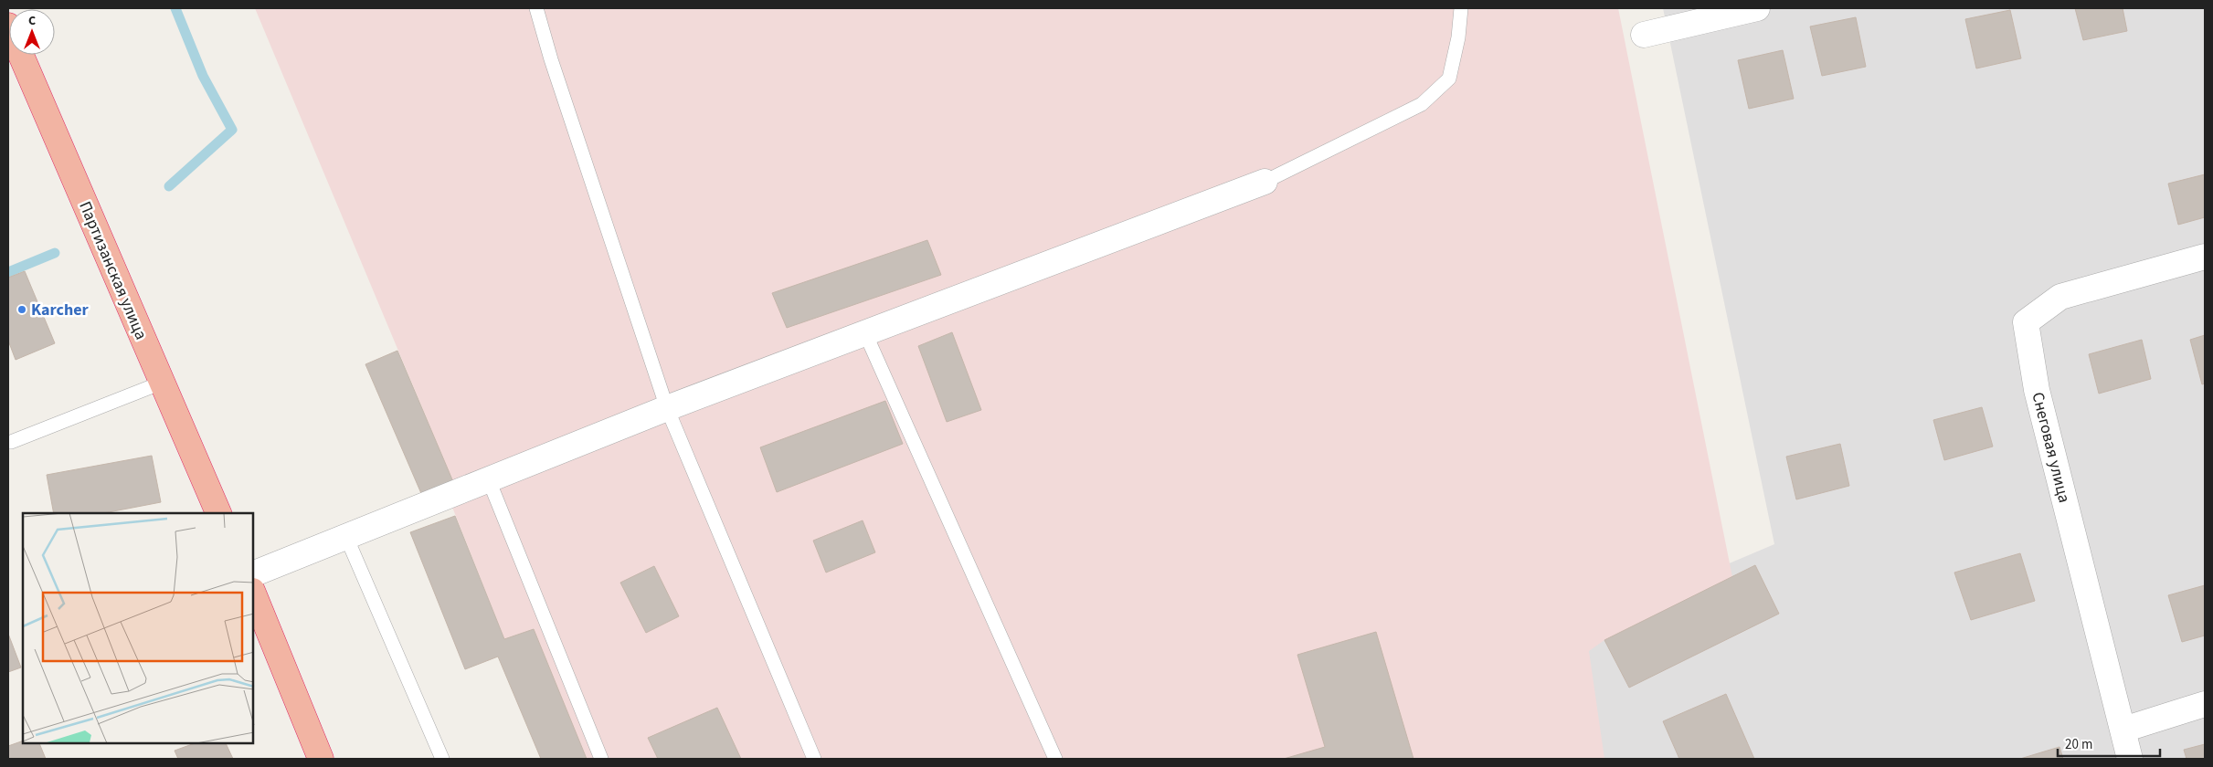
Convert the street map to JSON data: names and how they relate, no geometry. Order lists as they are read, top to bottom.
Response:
{
  "streets": {
    "highway": ["Партизанская улица"],
    "street": ["Снеговая улица"]
  },
  "places": ["Karcher"],
  "scale_bar": "20 m",
  "north": "top"
}
